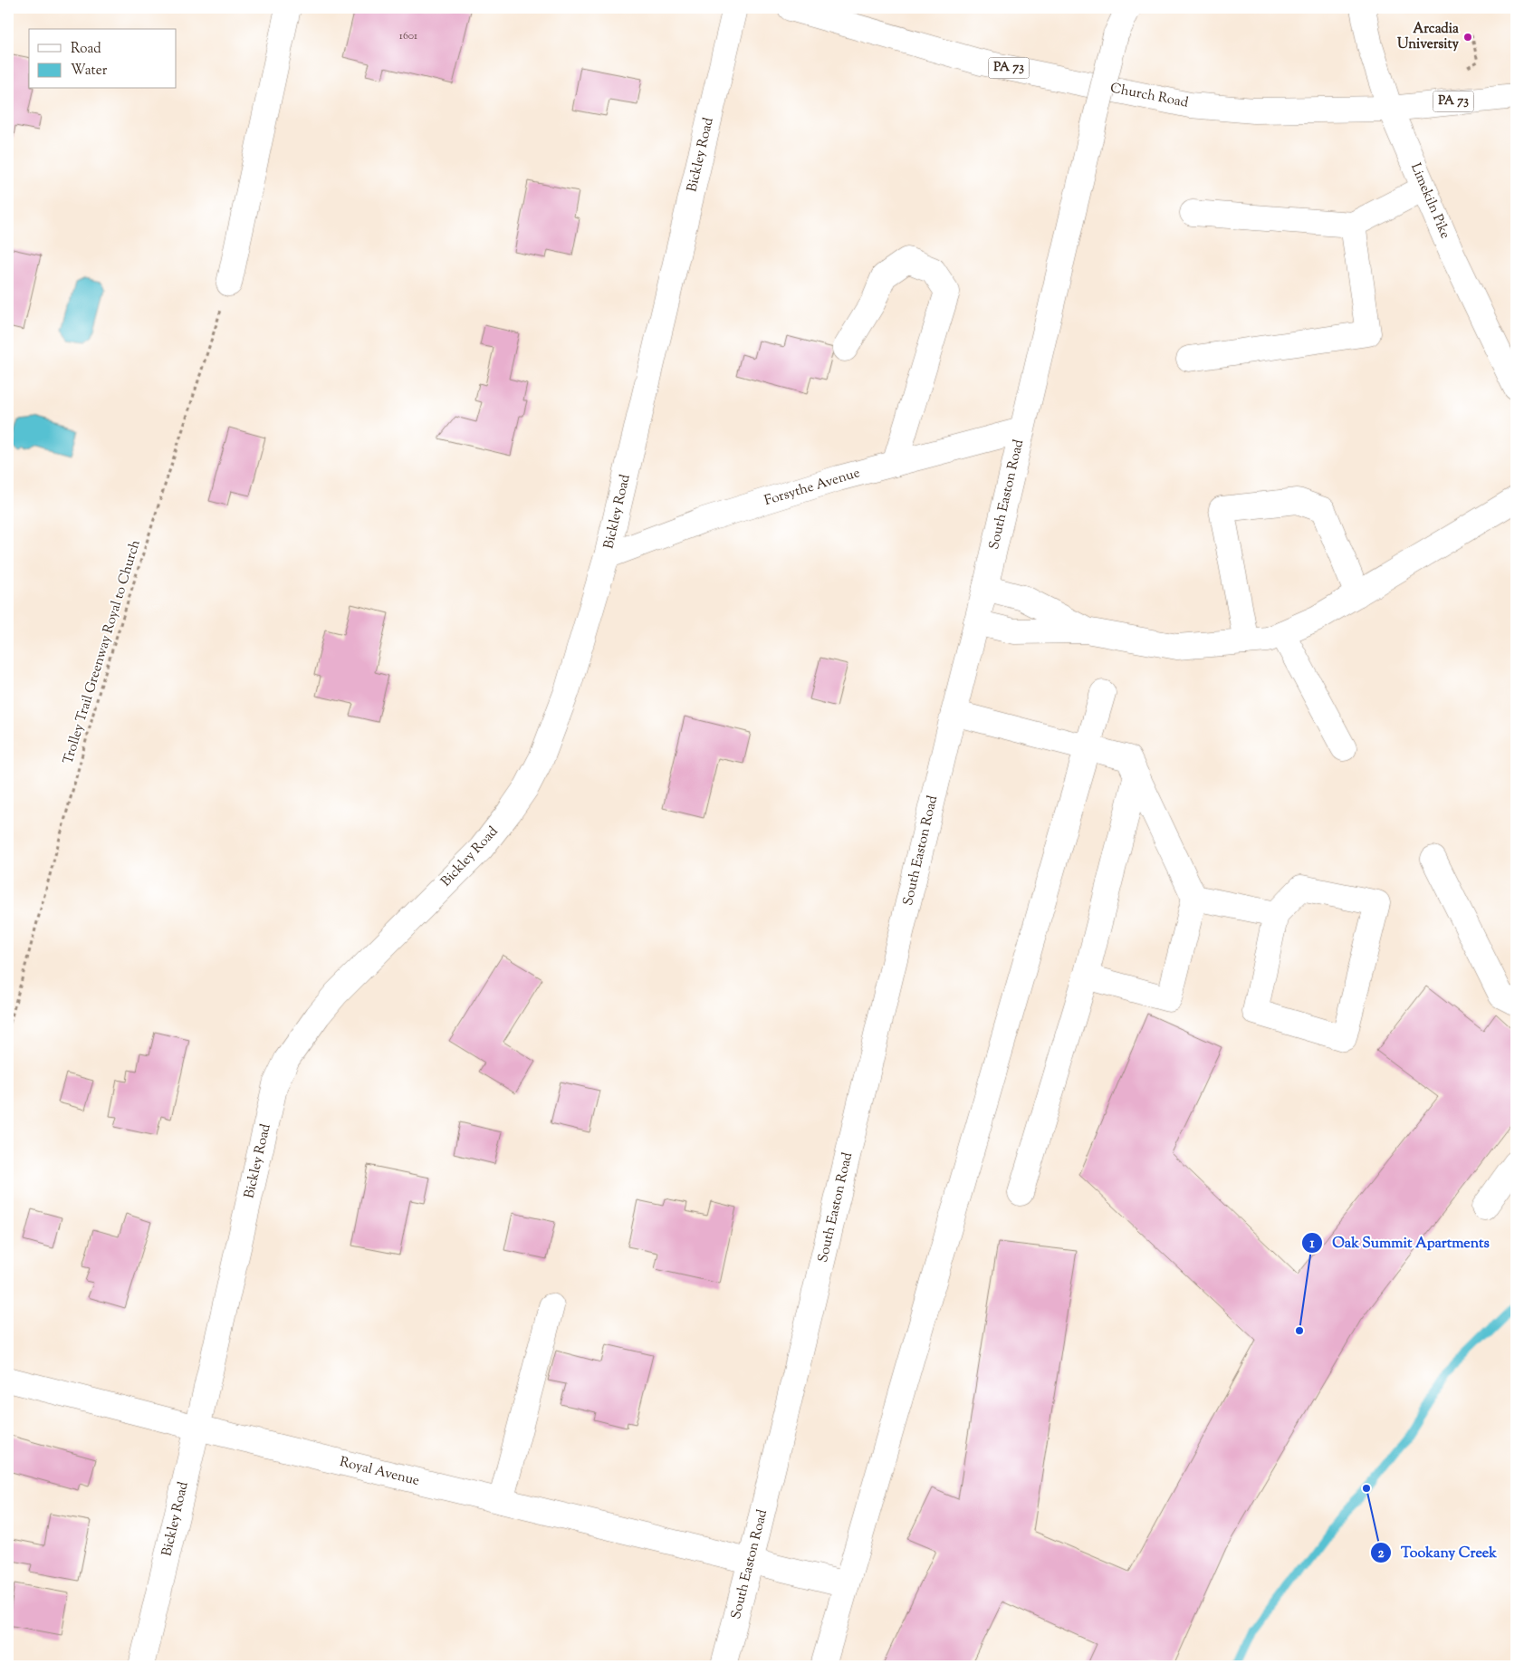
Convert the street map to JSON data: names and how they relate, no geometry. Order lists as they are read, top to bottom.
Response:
{
  "streets": {
    "street": [
      "PA 73",
      "Church Road",
      "Bickley Road",
      "Limekiln Pike",
      "Forsythe Avenue",
      "South Easton Road",
      "Royal Avenue"
    ],
    "path": ["Trolley Trail Greenway Royal to Church"]
  },
  "crossings": [
    ["Church Road", "Limekiln Pike"],
    ["Bickley Road", "Forsythe Avenue"],
    ["Bickley Road", "Royal Avenue"],
    ["Forsythe Avenue", "South Easton Road"],
    ["South Easton Road", "Royal Avenue"]
  ],
  "places": ["Arcadia University", "Oak Summit Apartments", "Tookany Creek"],
  "house_numbers": ["1601"],
  "legend": ["Road", "Water"]
}
